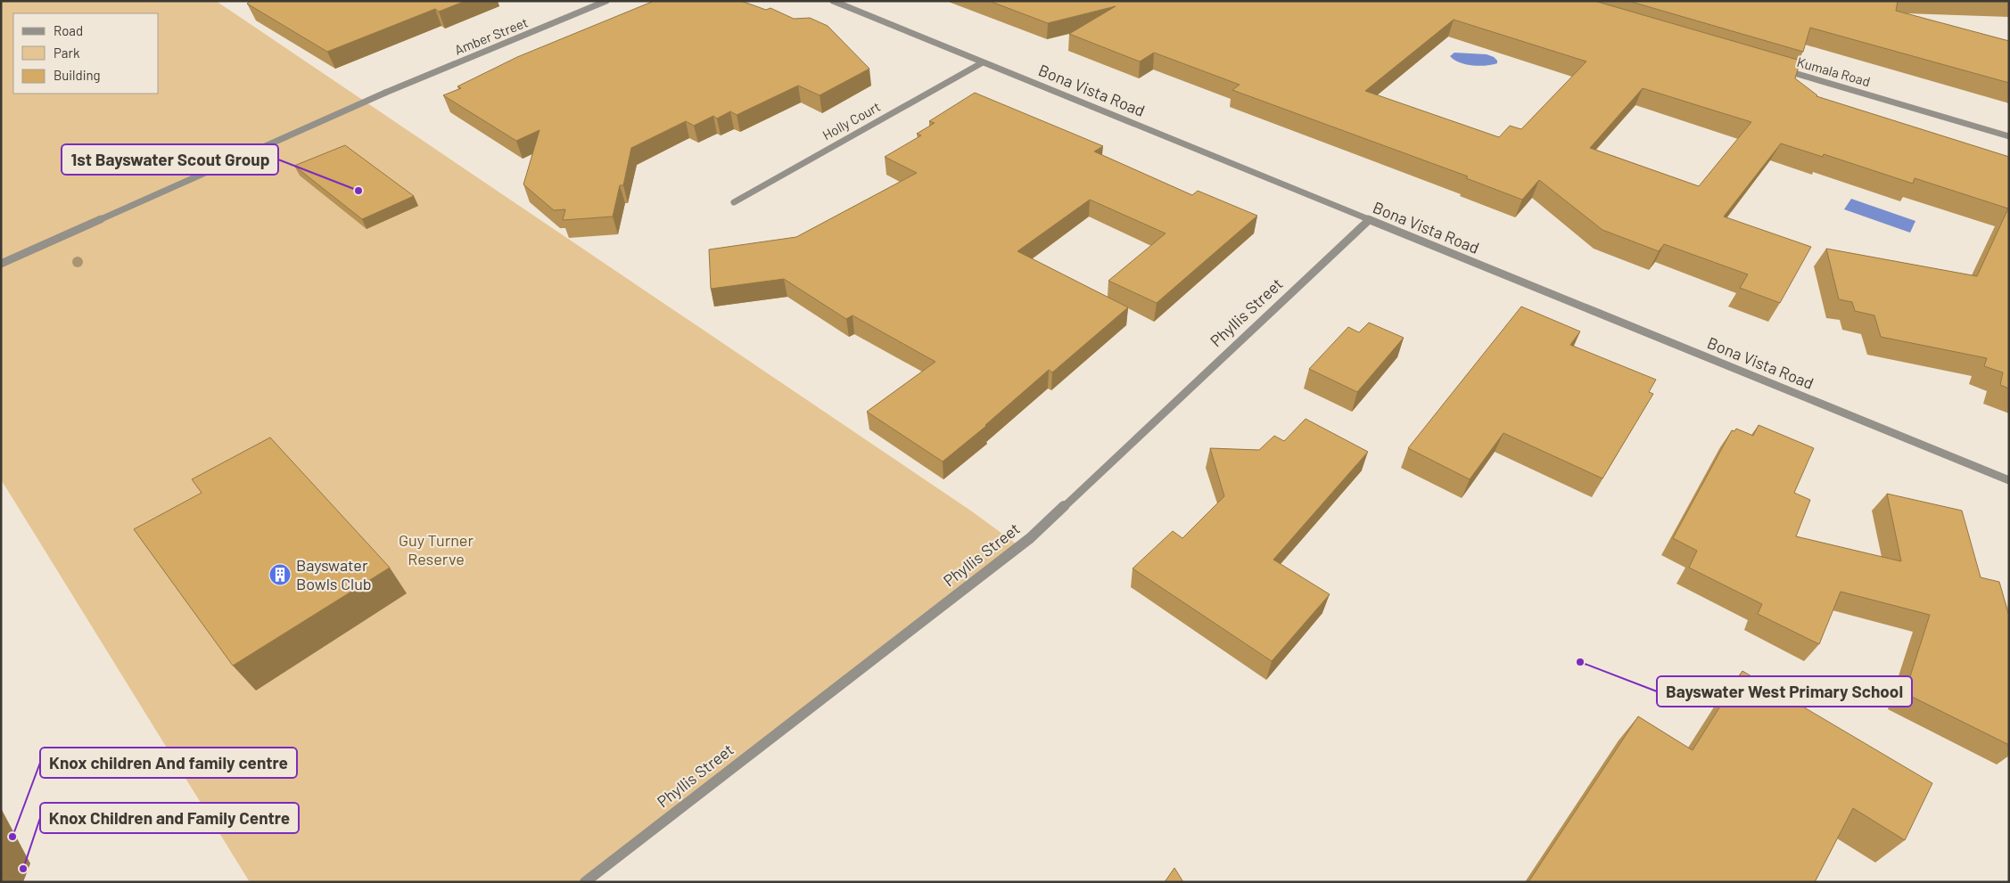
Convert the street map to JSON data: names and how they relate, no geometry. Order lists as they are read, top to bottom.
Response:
{
  "streets": {
    "street": [
      "Amber Street",
      "Kumala Road",
      "Bona Vista Road",
      "Holly Court",
      "Phyllis Street"
    ]
  },
  "crossings": [
    ["Bona Vista Road", "Holly Court"],
    ["Bona Vista Road", "Phyllis Street"]
  ],
  "parks": ["Guy Turner Reserve"],
  "places": {
    "other": [
      "1st Bayswater Scout Group",
      "Bayswater West Primary School",
      "Knox children And family centre",
      "Knox Children and Family Centre"
    ],
    "building": ["Bayswater Bowls Club"]
  },
  "legend": ["Road", "Park", "Building"]
}
